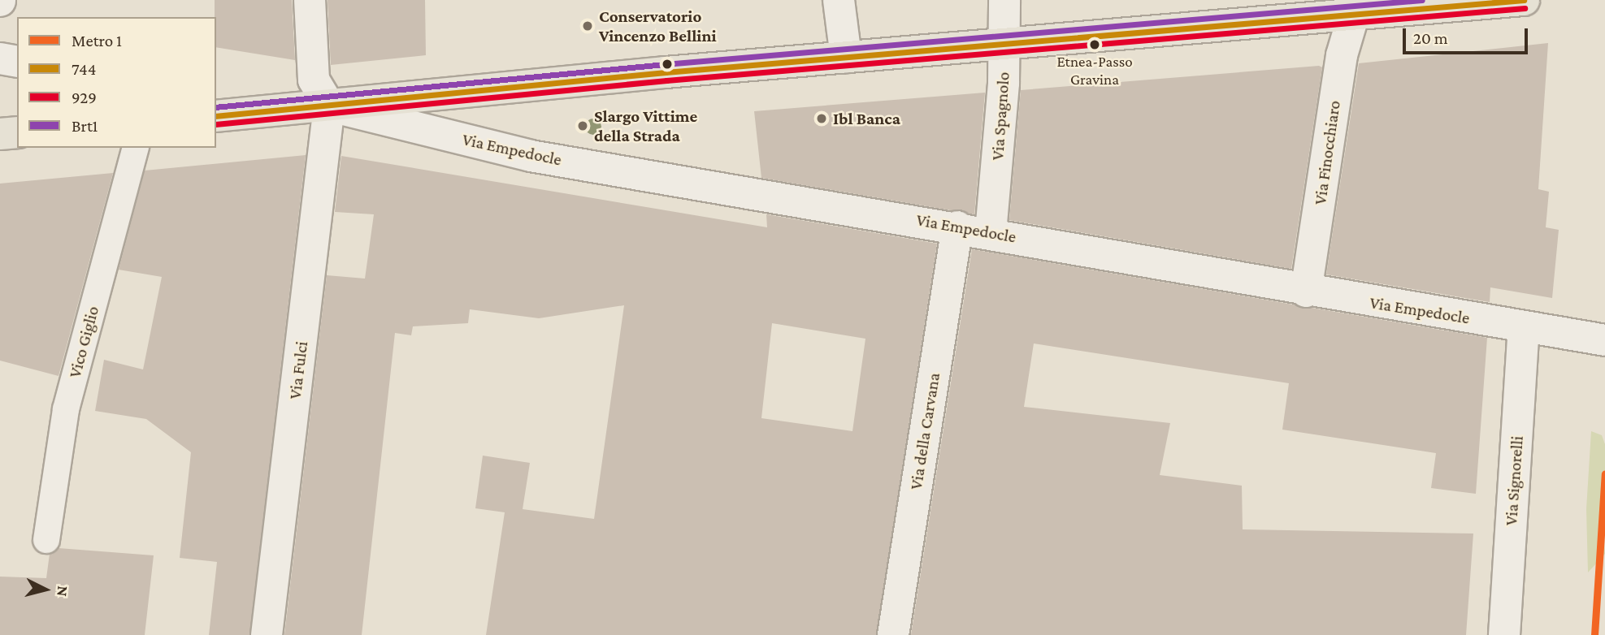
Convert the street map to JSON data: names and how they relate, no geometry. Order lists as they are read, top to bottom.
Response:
{
  "streets": {
    "street": [
      "Via Spagnolo",
      "Via Empedocle",
      "Via Finocchiaro",
      "Via Fulci",
      "Via della Carvana",
      "Via Signorelli"
    ],
    "lane": ["Vico Giglio"]
  },
  "crossings": [
    ["Via Spagnolo", "Via Empedocle"],
    ["Via Empedocle", "Via Finocchiaro"],
    ["Via Empedocle", "Via Fulci"],
    ["Via Empedocle", "Via della Carvana"],
    ["Via Empedocle", "Via Signorelli"]
  ],
  "places": [
    "Conservatorio Vincenzo Bellini",
    "Etnea-Passo Gravina",
    "Ibl Banca",
    "Slargo Vittime della Strada"
  ],
  "lines": [
    "transit line 744",
    "transit line Brt1",
    "transit line 929",
    "metro line 1"
  ],
  "legend": [
    "Metro 1",
    "744",
    "929",
    "Brt1"
  ],
  "scale_bar": "20 m",
  "north": "right"
}
